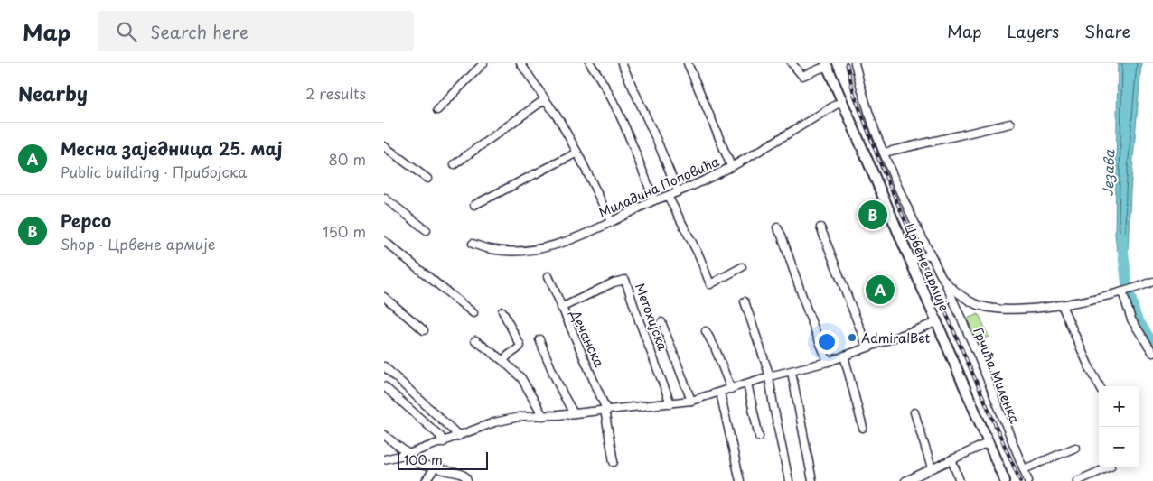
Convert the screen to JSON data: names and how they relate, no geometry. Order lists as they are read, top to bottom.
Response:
{
  "streets": {
    "main road": ["Црвене армије"],
    "street": [
      "Миладина Поповића",
      "Метохијска",
      "Дечанска",
      "Грчића Миленка"
    ]
  },
  "crossings": [
    ["Миладина Поповића", "Црвене армије"],
    ["Метохијска", "Дечанска"]
  ],
  "water": ["Језава"],
  "places": ["AdmiralBet"],
  "scale_bar": "100 m",
  "page": {
    "header": "Map",
    "search": "Search here",
    "nav": ["Map", "Layers", "Share"],
    "heading": ["Nearby", "2 results"],
    "list": [
      {
        "mark": "A",
        "name": "Месна заједница 25. мај",
        "note": "Public building · Прибојска",
        "value": "80 m"
      },
      {
        "mark": "B",
        "name": "Pepco",
        "note": "Shop · Црвене армије",
        "value": "150 m"
      }
    ],
    "pins": ["B", "A"],
    "map_buttons": ["+", "−"],
    "scale": "100 m"
  }
}
